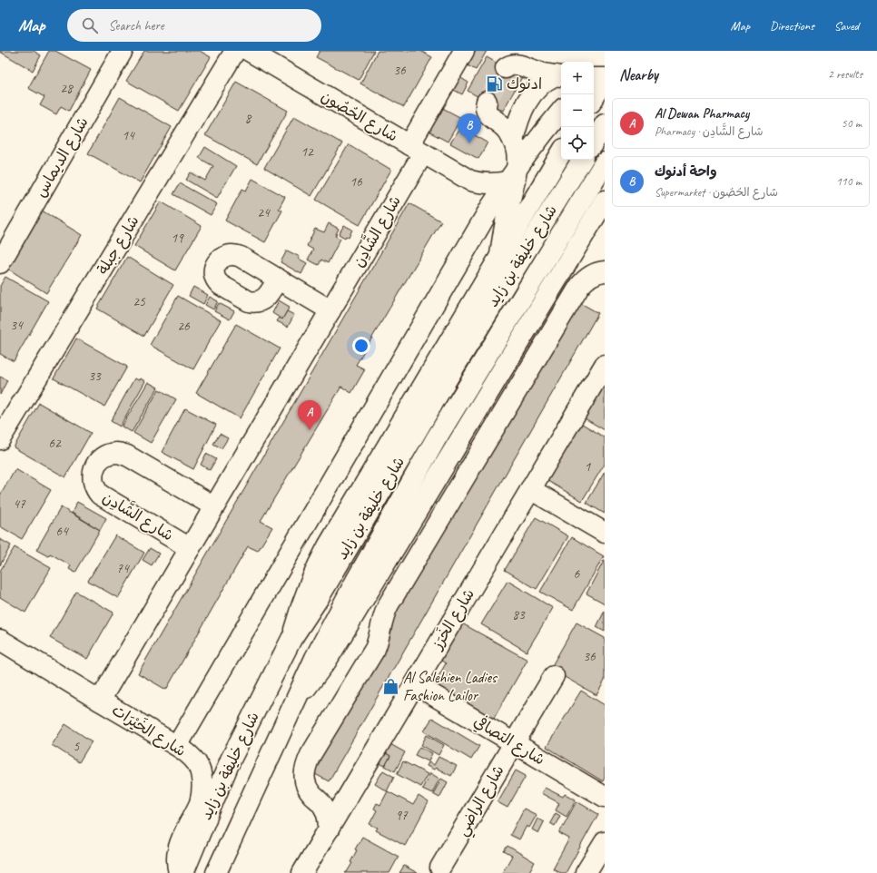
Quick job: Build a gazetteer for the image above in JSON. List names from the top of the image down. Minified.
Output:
{"streets":{"main road":["شارع الحُصُون","شارع الديماس","شارع الشَّادِن","شارع جبلة","شارع خليفة بن زايد","شارع الخَرَز","شارع الخَيْرَات","شارع التصافي","شارع الراضي"]},"crossings":[["شارع الحُصُون","شارع الشَّادِن"],["شارع الشَّادِن","شارع الخَيْرَات"],["شارع الخَرَز","شارع التصافي"],["شارع التصافي","شارع الراضي"]],"places":{"fuel station":["ادنوك"],"shop":["Al Salehien Ladies Fashion Lailor"]},"house_numbers":["36","28","8","14","12","16","24","19","25","34","26","33","62","1","47","64","74","6","83","36","5","97"],"page":{"header":"Map","search":"Search here","nav":["Map","Directions","Saved"],"heading":["Nearby","2 results"],"map_buttons":["+","−"],"list":[{"mark":"A","name":"Al Dewan Pharmacy","note":"Pharmacy · شارع الشَّادِن","value":"50 m"},{"mark":"B","name":"واحة أدنوك","note":"Supermarket · شارع الحُصُون","value":"110 m"}],"pins":["B","A"]}}
